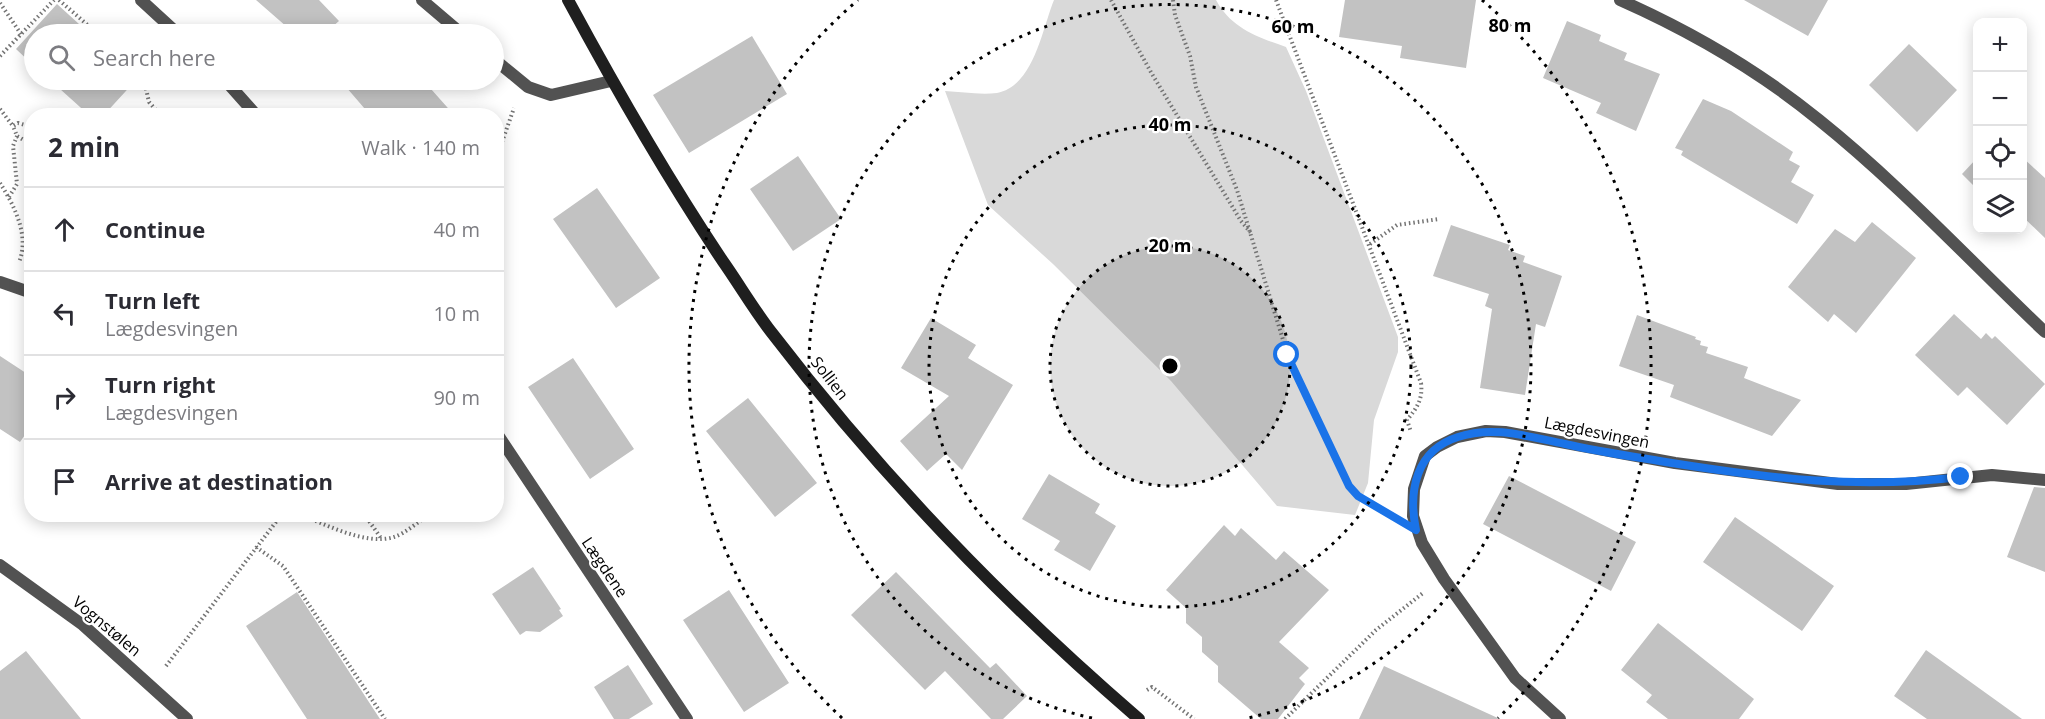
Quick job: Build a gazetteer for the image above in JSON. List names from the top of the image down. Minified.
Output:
{"streets":{"street":["Sollien","Lægdesvingen","Lægdene","Vognstølen"]},"page":{"map_buttons":["+","−"],"search":"Search here","heading":["2 min","Walk · 140 m"],"list":[["Continue","40 m"],["Turn left","Lægdesvingen","10 m"],["Turn right","Lægdesvingen","90 m"],"Arrive at destination"]},"rings":["80 m","60 m","40 m","20 m"]}
